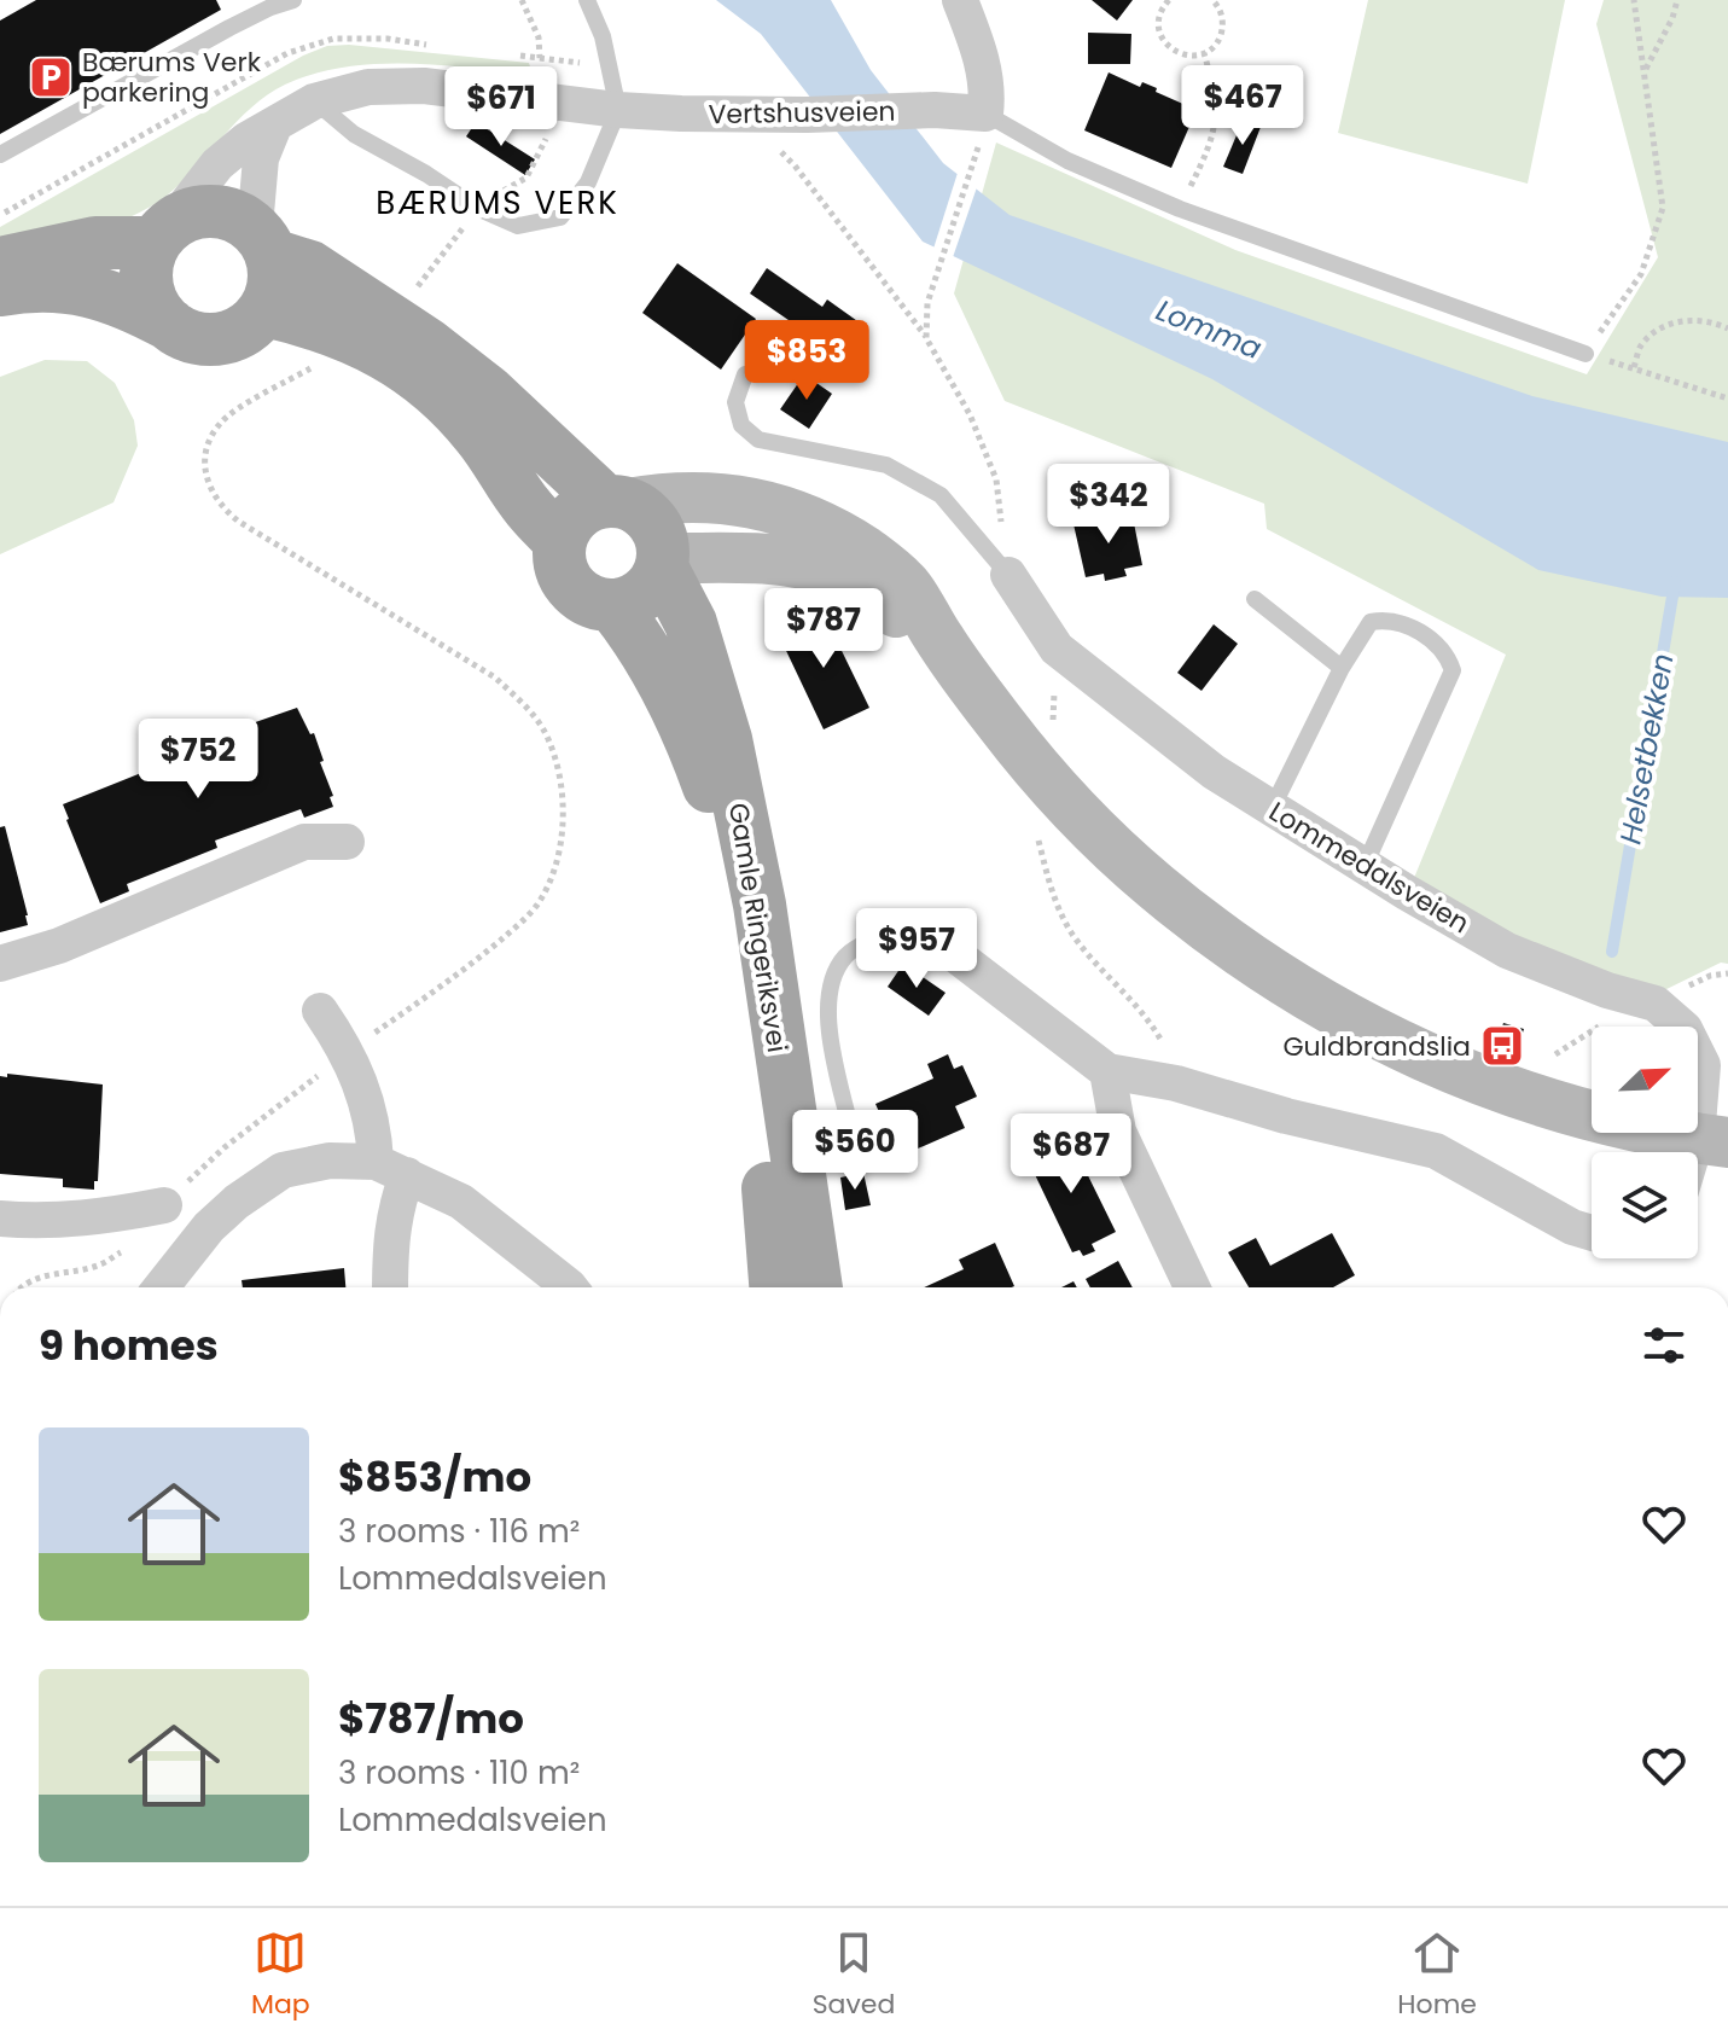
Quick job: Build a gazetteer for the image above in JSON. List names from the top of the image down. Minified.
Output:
{"streets":{"main road":["Gamle Ringeriksvei"],"street":["Vertshusveien","Lommedalsveien"]},"districts":["BÆRUMS VERK"],"water":["Lomma","Helsetbekken"],"places":{"parking":["Bærums Verk parkering"],"bus stop":["Guldbrandslia"]},"north":"top right","page":{"price":["$467","$671","$853","$342","$787","$752","$957","$560","$687"],"heading":"9 homes","list":[{"name":"$853/mo","note":"3 rooms · 116 m² · Lommedalsveien"},{"name":"$787/mo","note":"3 rooms · 110 m² · Lommedalsveien"}],"tabs":["Map","Saved","Home"]}}
